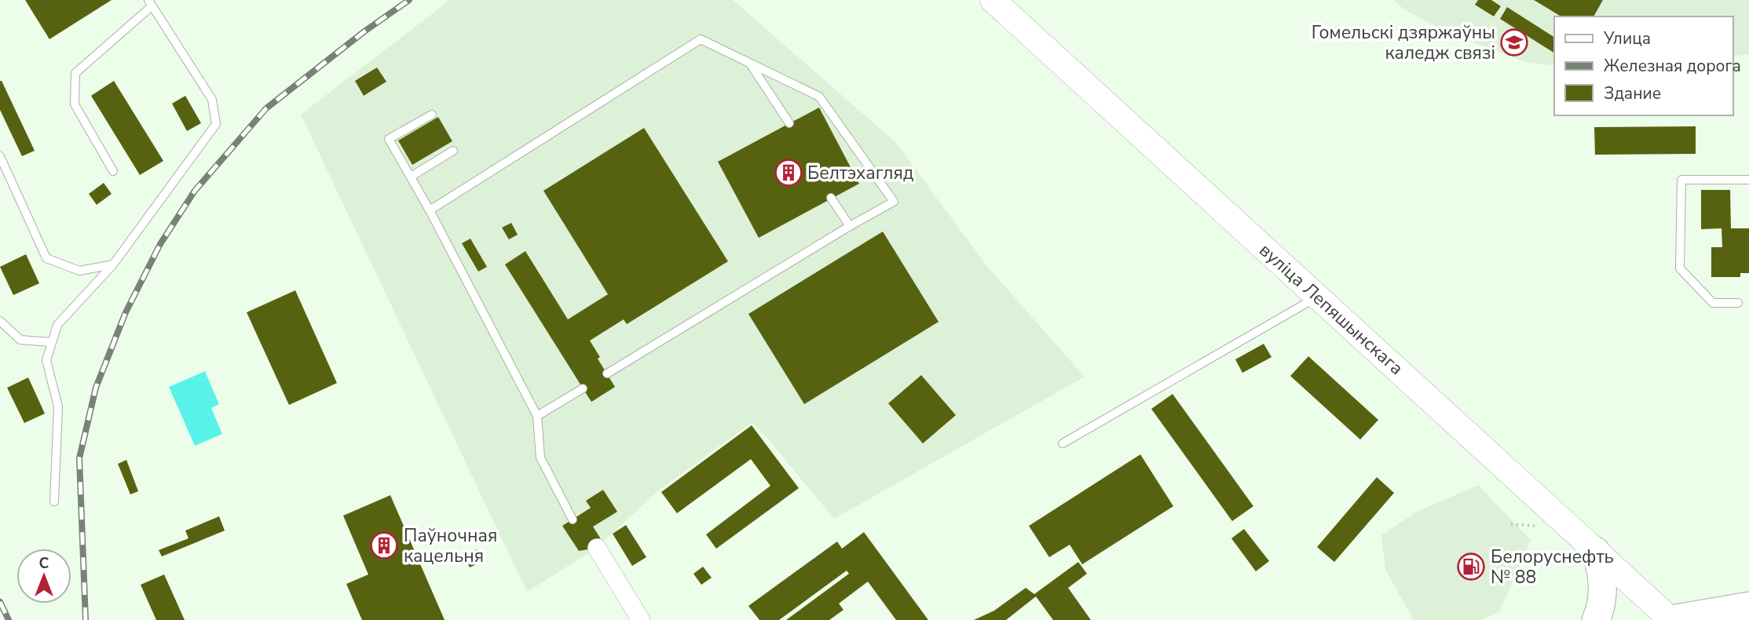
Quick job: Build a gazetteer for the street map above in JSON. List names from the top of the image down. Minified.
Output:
{"streets":{"main road":["вуліца Лепяшынскага"]},"places":{"school or university":["Гомельскі дзяржаўны каледж связі"],"building":["Белтэхагляд","Паўночная кацельня"],"fuel station":["Белоруснефть № 88"]},"legend":["Улица","Железная дорога","Здание"],"north":"top"}
